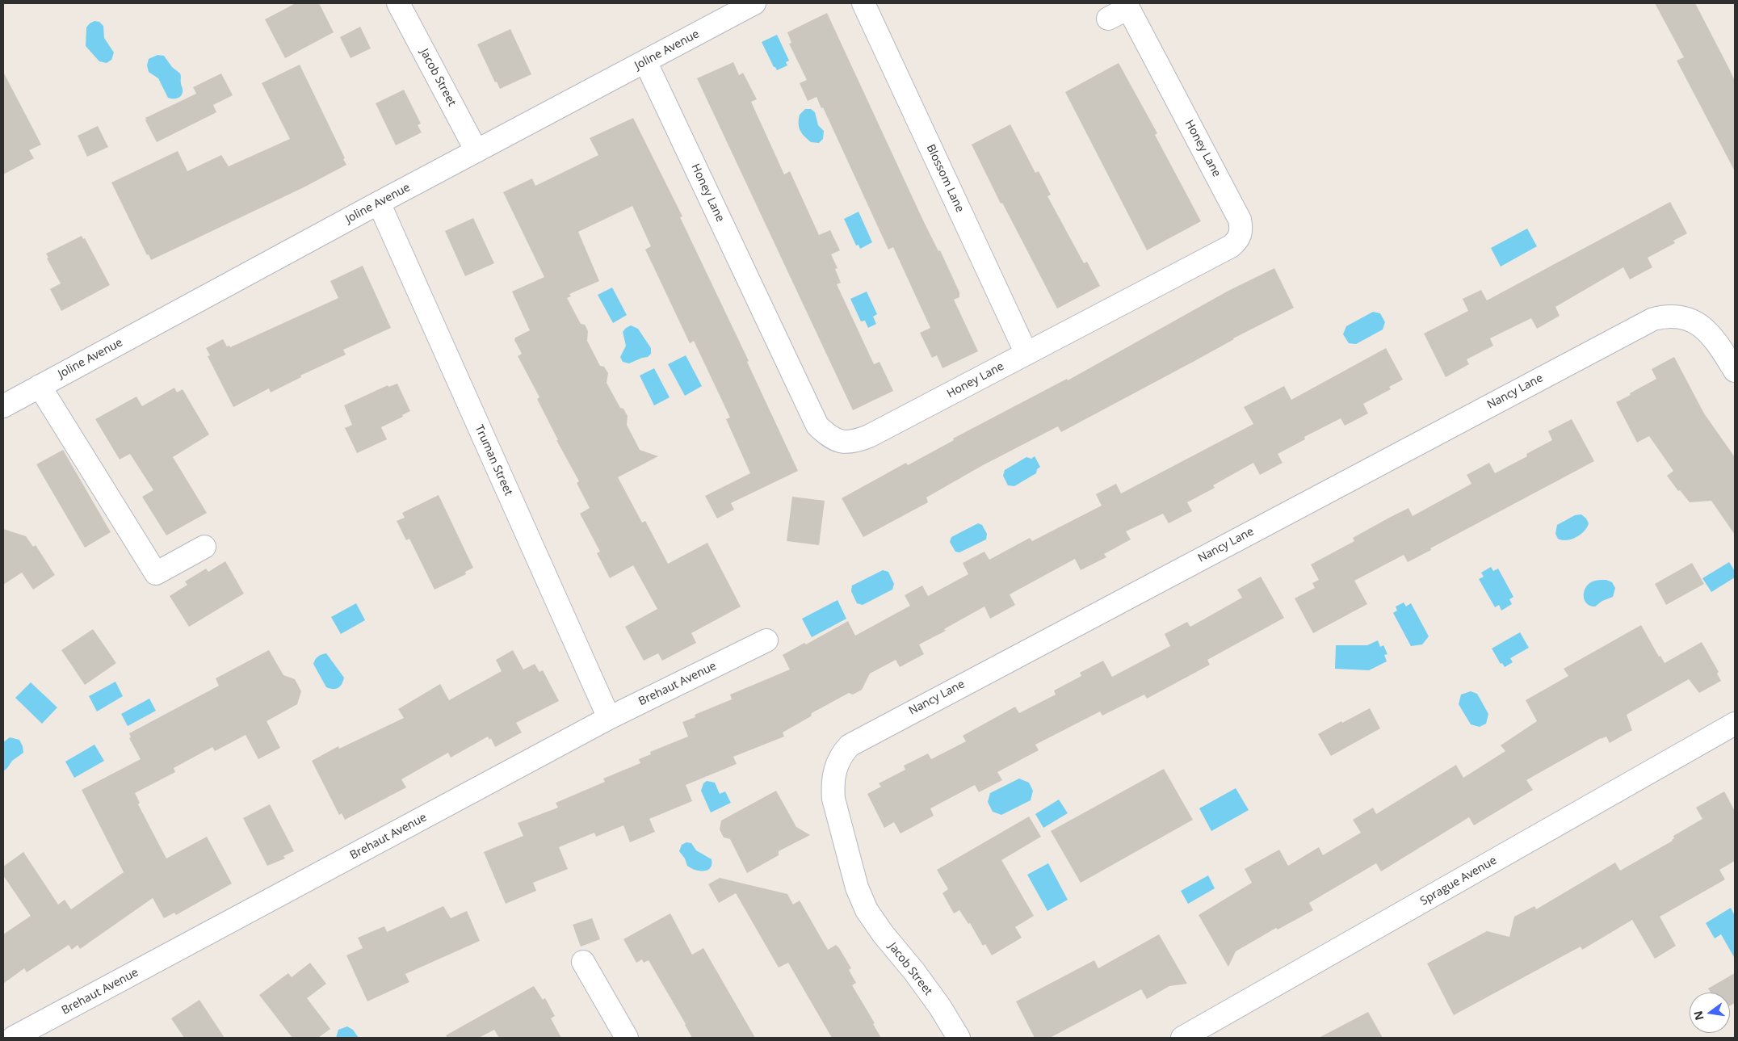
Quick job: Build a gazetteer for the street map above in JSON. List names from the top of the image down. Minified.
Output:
{"streets":{"street":["Joline Avenue","Jacob Street","Honey Lane","Blossom Lane","Nancy Lane","Truman Street","Brehaut Avenue","Sprague Avenue"]},"crossings":[["Joline Avenue","Jacob Street"],["Joline Avenue","Honey Lane"],["Joline Avenue","Truman Street"],["Jacob Street","Nancy Lane"],["Honey Lane","Blossom Lane"],["Truman Street","Brehaut Avenue"]],"north":"left"}
